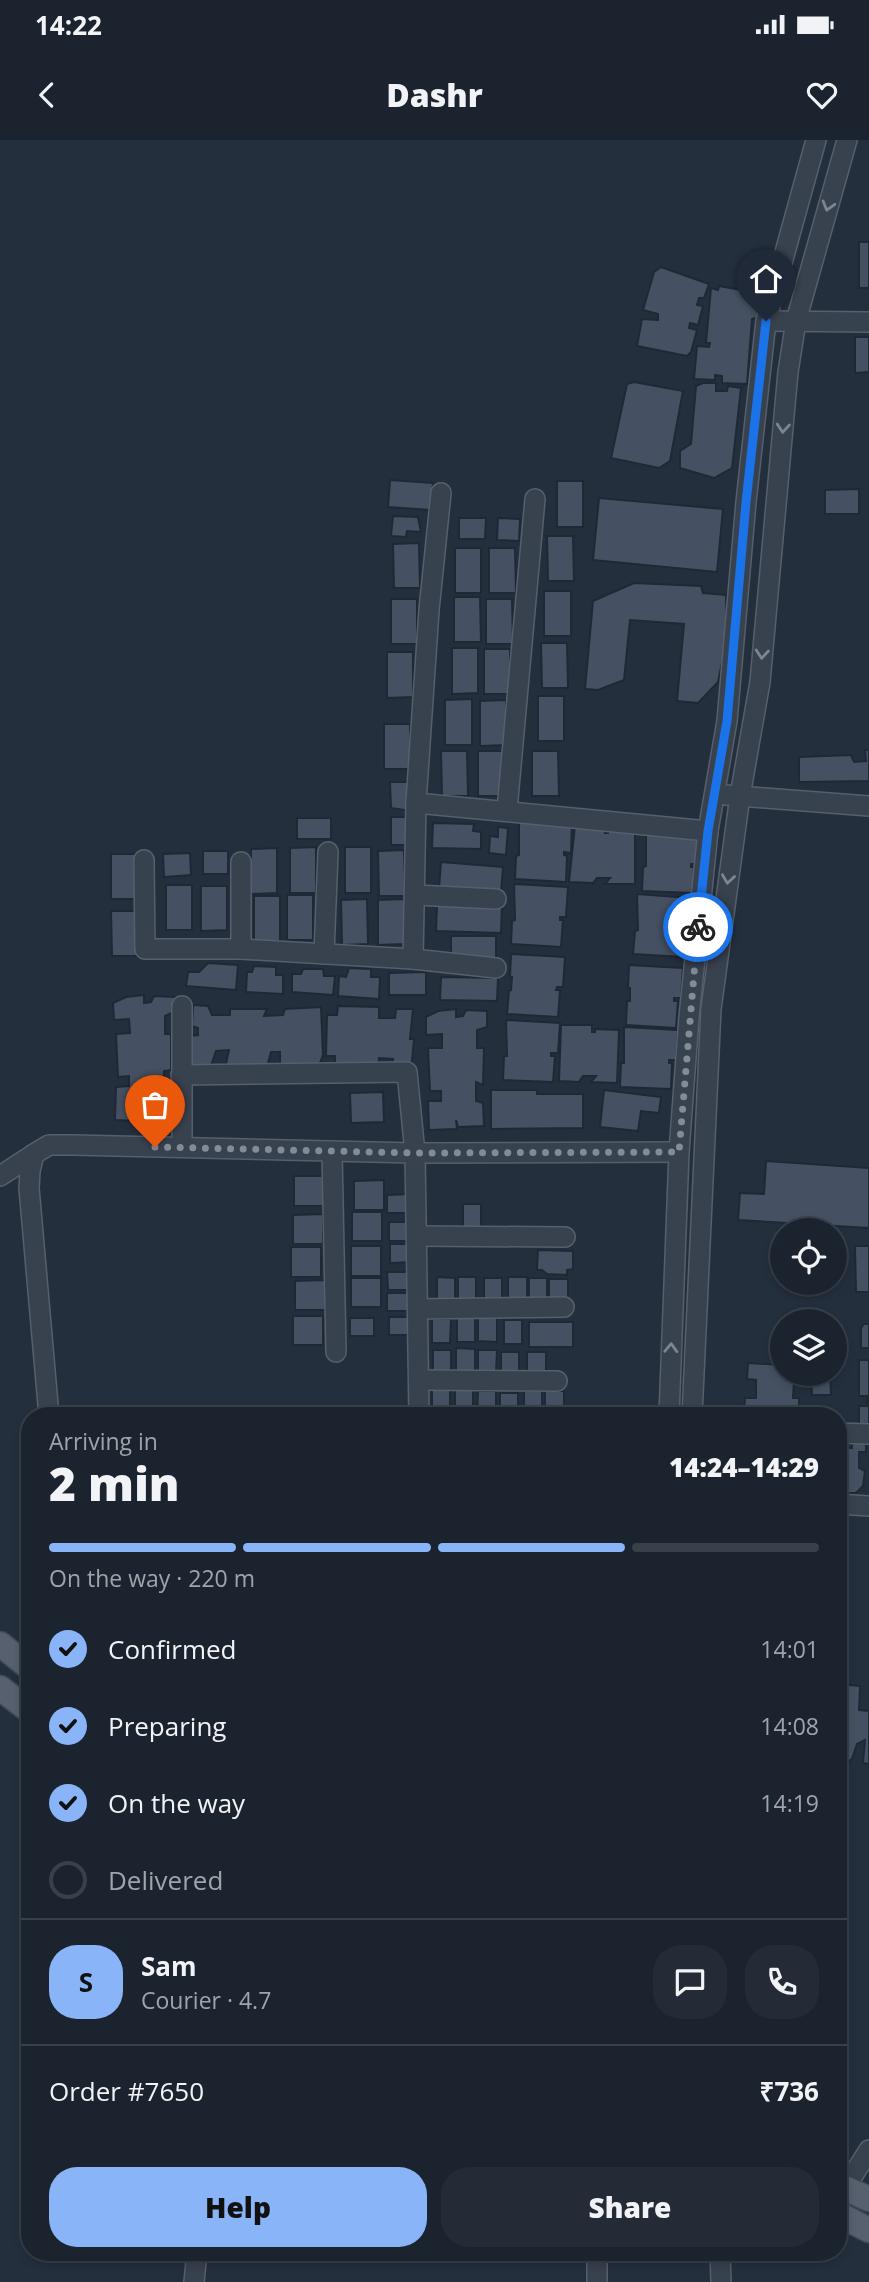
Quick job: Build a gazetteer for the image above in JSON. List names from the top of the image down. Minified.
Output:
{"page":{"status":"14:22","header":"Dashr","heading":["2 min","Arriving in","14:24–14:29"],"panel":["Sam","Courier · 4.7","Order #7650","₹736"],"bar":"On the way · 220 m","list":[["Confirmed","14:01"],["Preparing","14:08"],["On the way","14:19"],"Delivered"],"round":"S","buttons":["Help","Share"]}}
